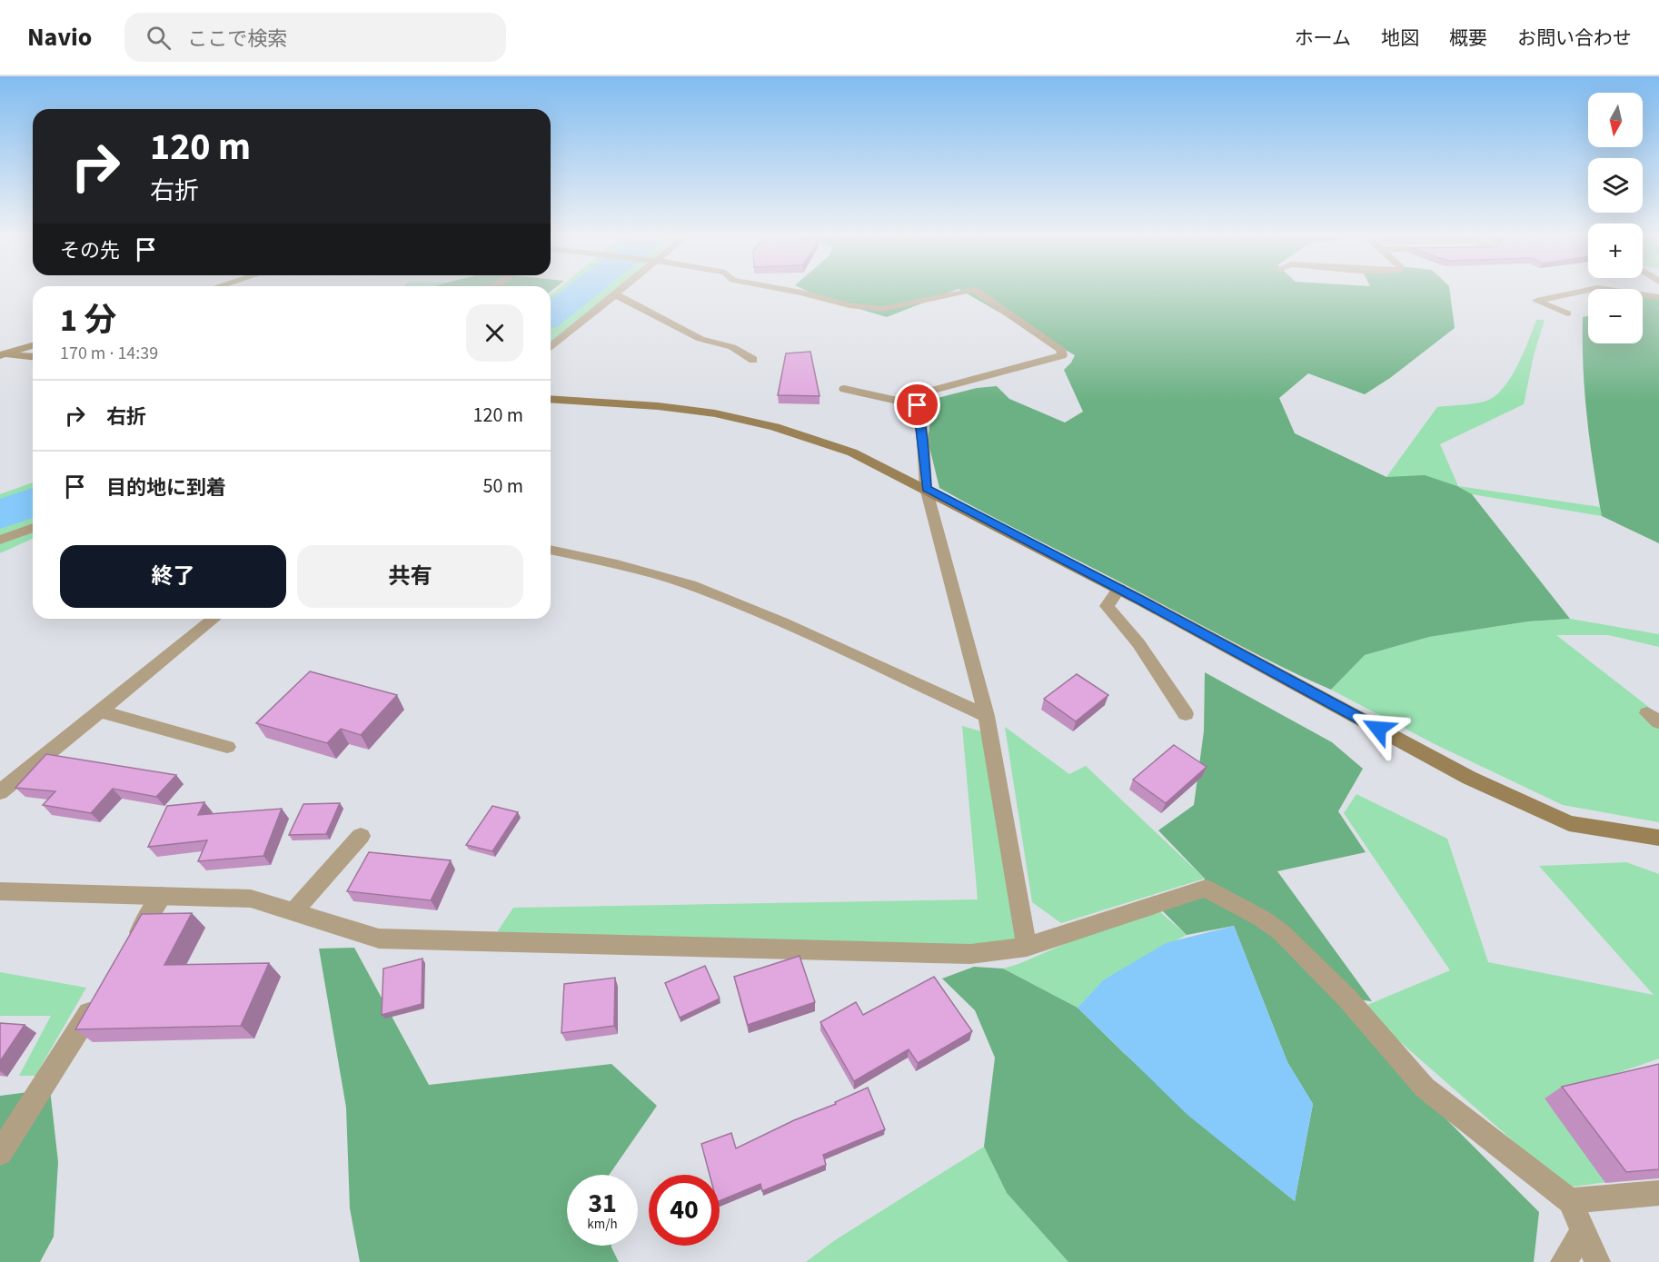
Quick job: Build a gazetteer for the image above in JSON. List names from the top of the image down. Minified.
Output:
{"north":"bottom","page":{"header":"Navio","search":"ここで検索","nav":["ホーム","地図","概要","お問い合わせ"],"map_buttons":["+","−"],"turn":["120 m","右折"],"then":"その先","heading":["1 分","170 m · 14:39"],"list":[{"name":"右折","value":"120 m"},{"name":"目的地に到着","value":"50 m"}],"buttons":["終了","共有"],"speed":"31 km/h","limit":"40"}}
